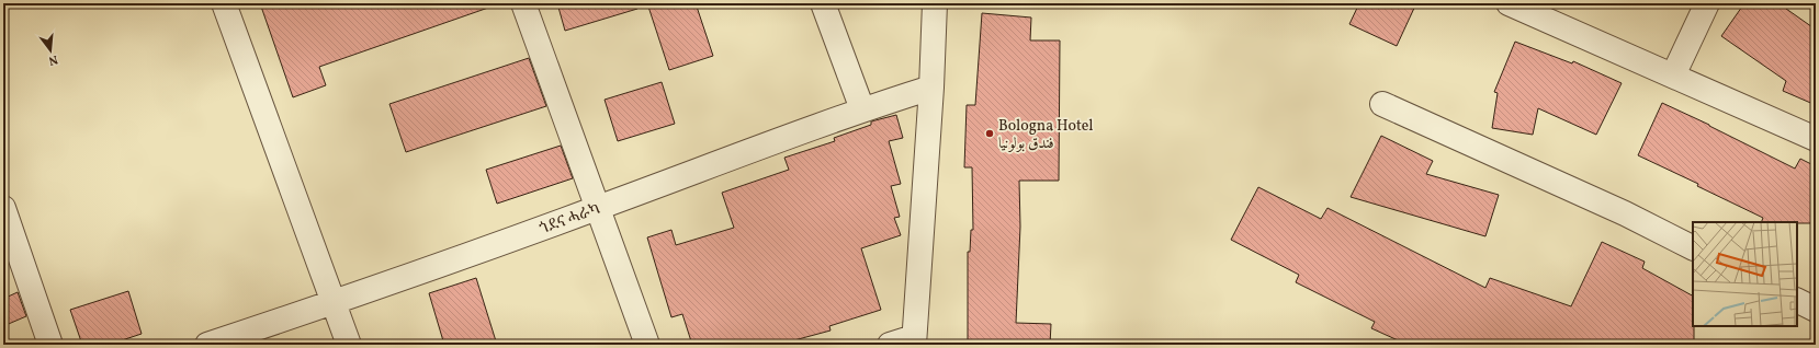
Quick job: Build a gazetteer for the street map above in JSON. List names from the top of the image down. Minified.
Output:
{"streets":{"street":["ጎደና ሓራካ"]},"places":["Bologna Hotel فندق بولونيا"],"north":"bottom"}
